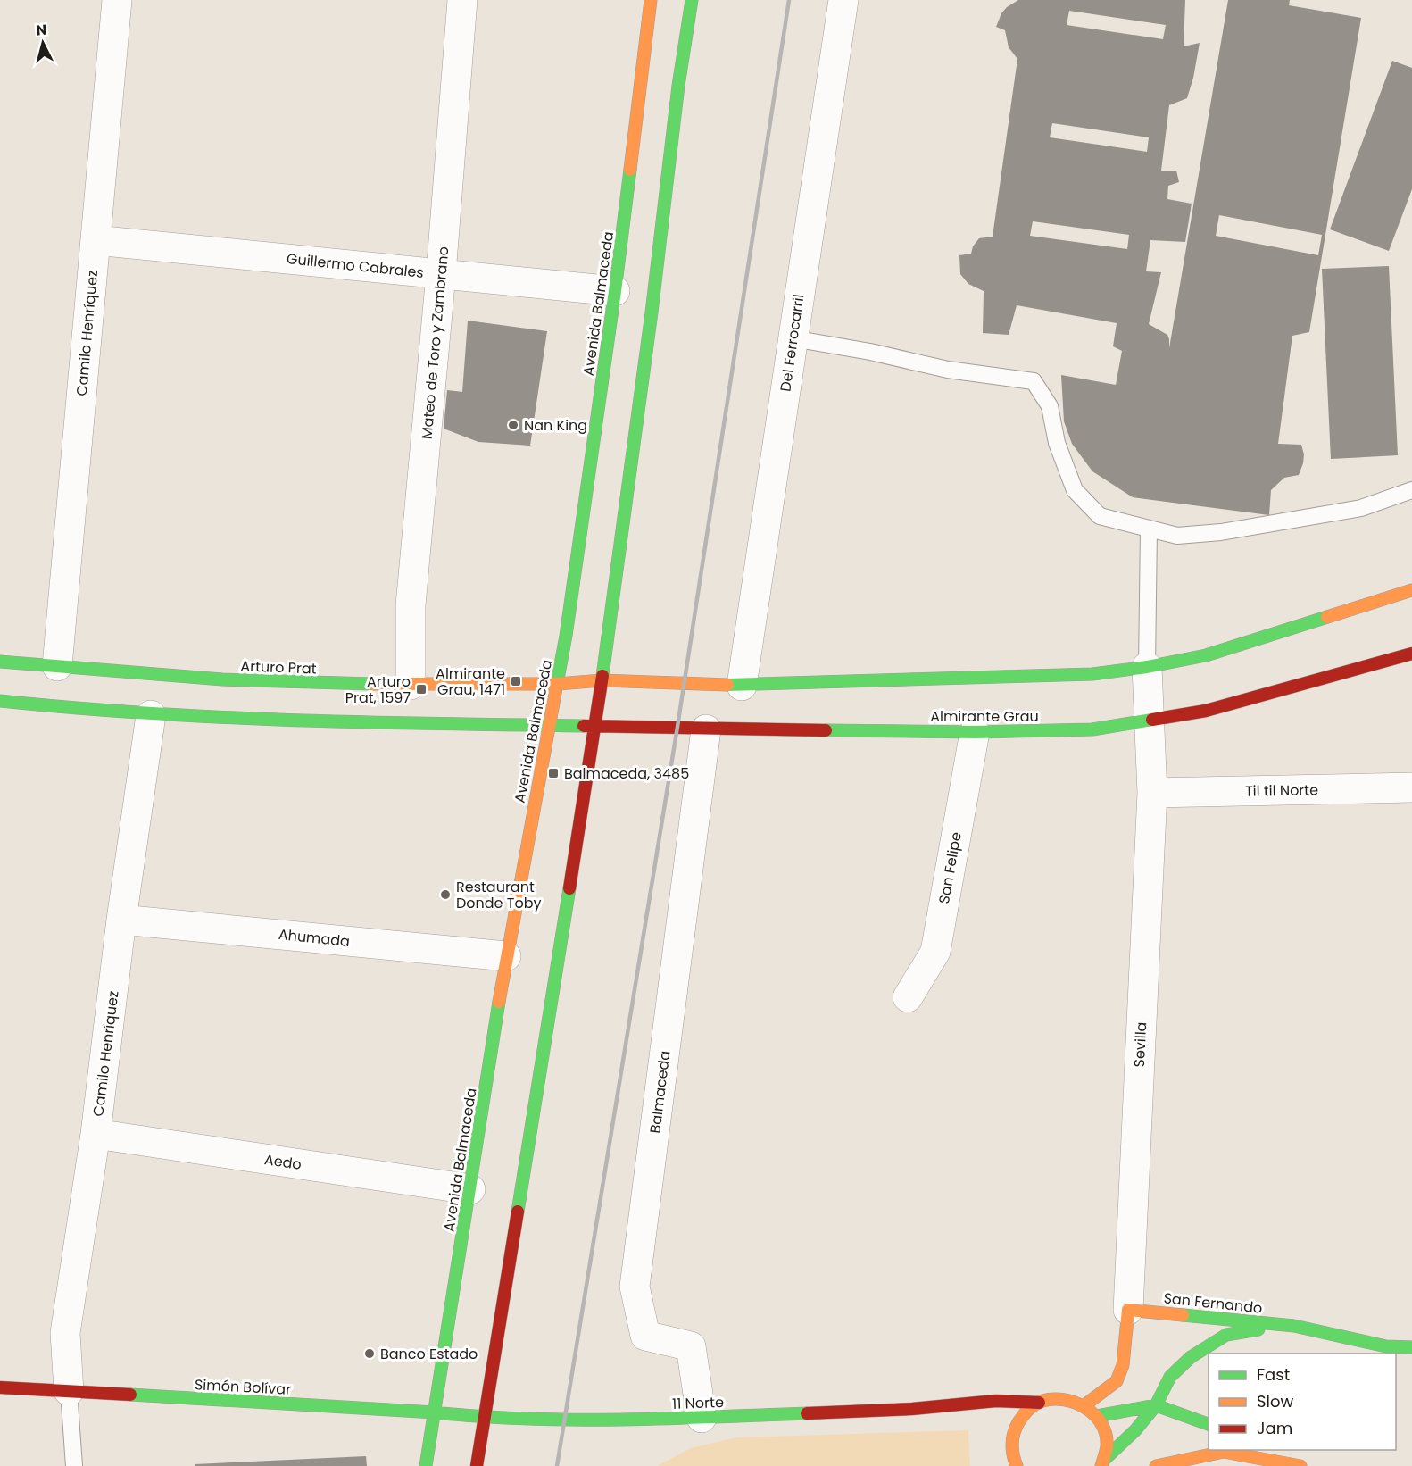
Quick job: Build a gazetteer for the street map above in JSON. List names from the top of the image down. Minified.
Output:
{"streets":{"main road":["Avenida Balmaceda","Arturo Prat","Almirante Grau","Sevilla","San Fernando","Simón Bolívar","11 Norte"],"street":["Guillermo Cabrales","Camilo Henríquez","Mateo de Toro y Zambrano","Del Ferrocarril","Til til Norte","San Felipe","Ahumada","Balmaceda","Aedo"]},"crossings":[["Guillermo Cabrales","Avenida Balmaceda"],["Guillermo Cabrales","Camilo Henríquez"],["Guillermo Cabrales","Mateo de Toro y Zambrano"],["Avenida Balmaceda","Arturo Prat"],["Avenida Balmaceda","Almirante Grau"],["Avenida Balmaceda","Ahumada"],["Avenida Balmaceda","Aedo"],["Avenida Balmaceda","Simón Bolívar"],["Camilo Henríquez","Arturo Prat"],["Camilo Henríquez","Ahumada"],["Camilo Henríquez","Aedo"],["Camilo Henríquez","Simón Bolívar"],["Mateo de Toro y Zambrano","Arturo Prat"],["Almirante Grau","San Felipe"],["Almirante Grau","Sevilla"],["Almirante Grau","Balmaceda"],["Til til Norte","Sevilla"],["Sevilla","San Fernando"],["Sevilla","11 Norte"],["Balmaceda","11 Norte"],["San Fernando","11 Norte"],["Simón Bolívar","11 Norte"]],"places":{"other":["Nan King","Restaurant Donde Toby","Banco Estado"],"transit":["Almirante Grau, 1471","Arturo Prat, 1597","Balmaceda, 3485"]},"legend":["Fast","Slow","Jam"],"north":"top"}
